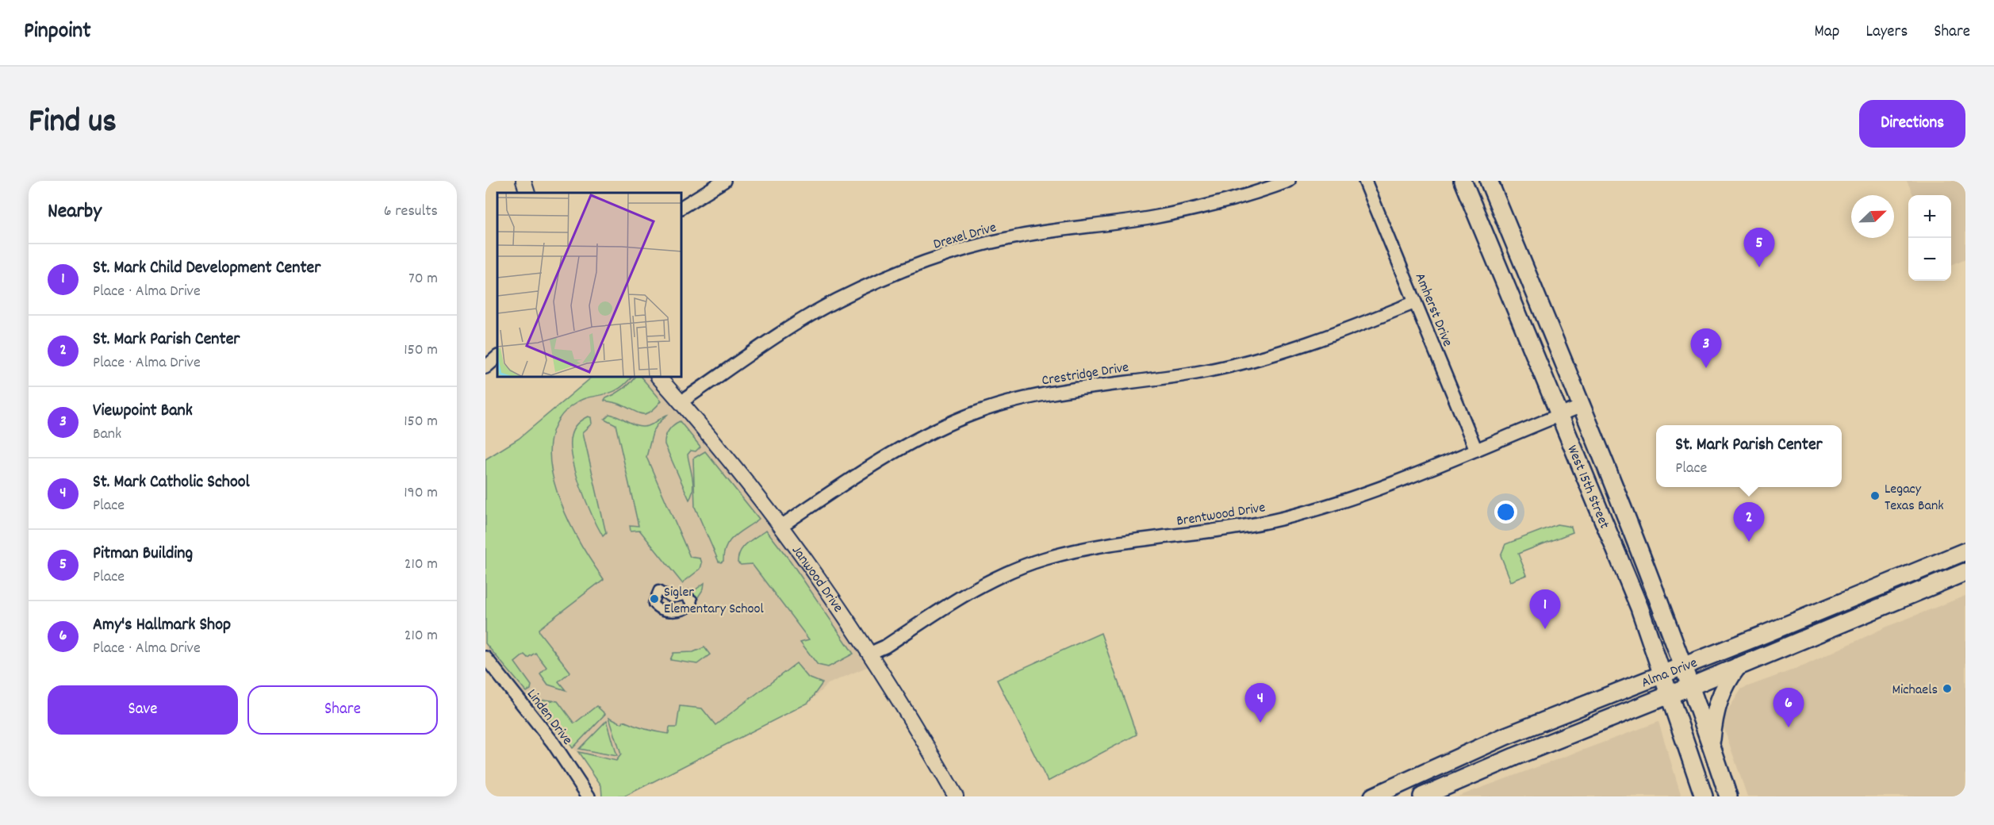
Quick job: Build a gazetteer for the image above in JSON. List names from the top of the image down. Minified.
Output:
{"streets":{"main road":["West 15th Street","Alma Drive"],"street":["Drexel Drive","Amherst Drive","Crestridge Drive","Brentwood Drive","Janwood Drive","Linden Drive"]},"crossings":[["Drexel Drive","Janwood Drive"],["Amherst Drive","Crestridge Drive"],["Amherst Drive","Brentwood Drive"],["Crestridge Drive","Janwood Drive"],["West 15th Street","Brentwood Drive"],["West 15th Street","Alma Drive"],["Brentwood Drive","Janwood Drive"]],"places":["Legacy Texas Bank","Sigler Elementary School","Michaels"],"north":"top right","page":{"header":"Pinpoint","nav":["Map","Layers","Share"],"title":"Find us","buttons":["Directions",["Save","Share"]],"heading":["Nearby","6 results"],"map_buttons":["+","−"],"pins":["5","3","2","1","4","6"],"list":[{"mark":"1","name":"St. Mark Child Development Center","note":"Place · Alma Drive","value":"70 m"},{"mark":"2","name":"St. Mark Parish Center","note":"Place · Alma Drive","value":"150 m"},{"mark":"3","name":"Viewpoint Bank","note":"Bank","value":"150 m"},{"mark":"4","name":"St. Mark Catholic School","note":"Place","value":"190 m"},{"mark":"5","name":"Pitman Building","note":"Place","value":"210 m"},{"mark":"6","name":"Amy's Hallmark Shop","note":"Place · Alma Drive","value":"210 m"}],"popup":["St. Mark Parish Center","Place"]}}
